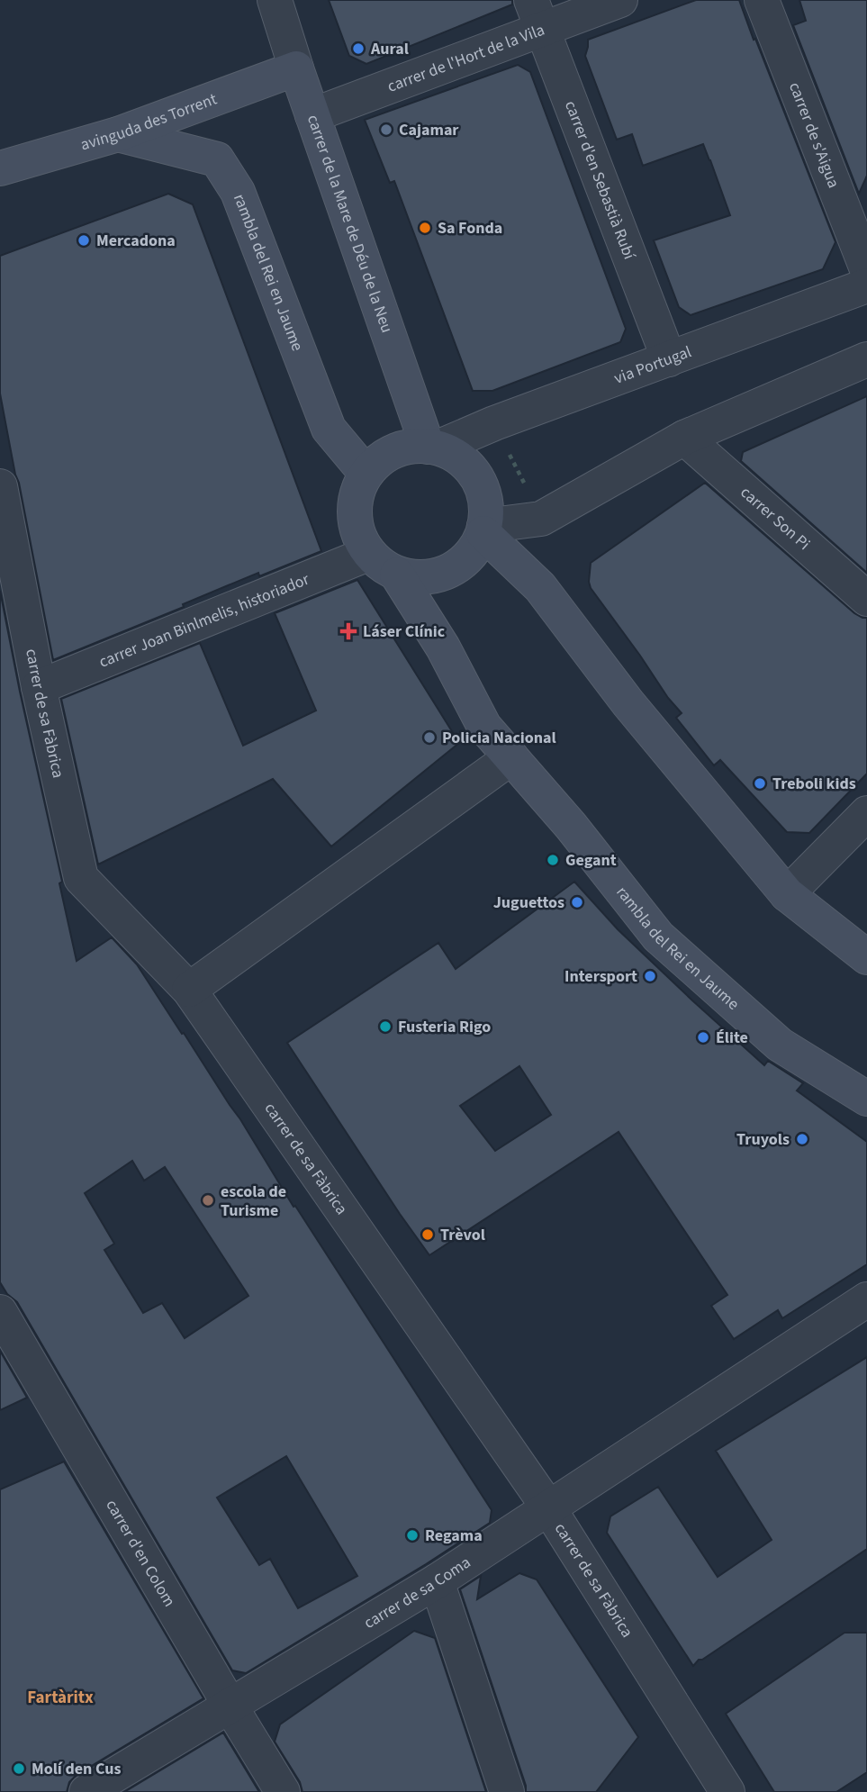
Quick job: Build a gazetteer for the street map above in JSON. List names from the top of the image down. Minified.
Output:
{"streets":{"main road":["avinguda des Torrent","carrer de la Mare de Déu de la Neu","rambla del Rei en Jaume","via Portugal"],"street":["carrer de l'Hort de la Vila","carrer de s'Aigua","carrer d'en Sebastià Rubí","carrer Son Pi","carrer Joan Binlmelis, historiador","carrer de sa Fàbrica","carrer d'en Colom","carrer de sa Coma"]},"crossings":[["carrer de l'Hort de la Vila","carrer d'en Sebastià Rubí"],["carrer de l'Hort de la Vila","carrer de la Mare de Déu de la Neu"],["avinguda des Torrent","carrer de la Mare de Déu de la Neu"],["avinguda des Torrent","rambla del Rei en Jaume"],["carrer d'en Sebastià Rubí","via Portugal"],["carrer de la Mare de Déu de la Neu","rambla del Rei en Jaume"],["carrer de la Mare de Déu de la Neu","via Portugal"],["carrer de la Mare de Déu de la Neu","carrer Joan Binlmelis, historiador"],["rambla del Rei en Jaume","via Portugal"],["rambla del Rei en Jaume","carrer Joan Binlmelis, historiador"],["via Portugal","carrer Joan Binlmelis, historiador"],["carrer Joan Binlmelis, historiador","carrer de sa Fàbrica"],["carrer de sa Fàbrica","carrer de sa Coma"],["carrer d'en Colom","carrer de sa Coma"]],"districts":["Fartàritx"],"places":{"other":["Aural","Cajamar","Sa Fonda","Mercadona","Policia Nacional","Treboli kids","Gegant","Juguettos","Intersport","Fusteria Rigo","Élite","Truyols","escola de Turisme","Trèvol","Regama","Molí den Cus"],"health":["Láser Clínic"]}}
